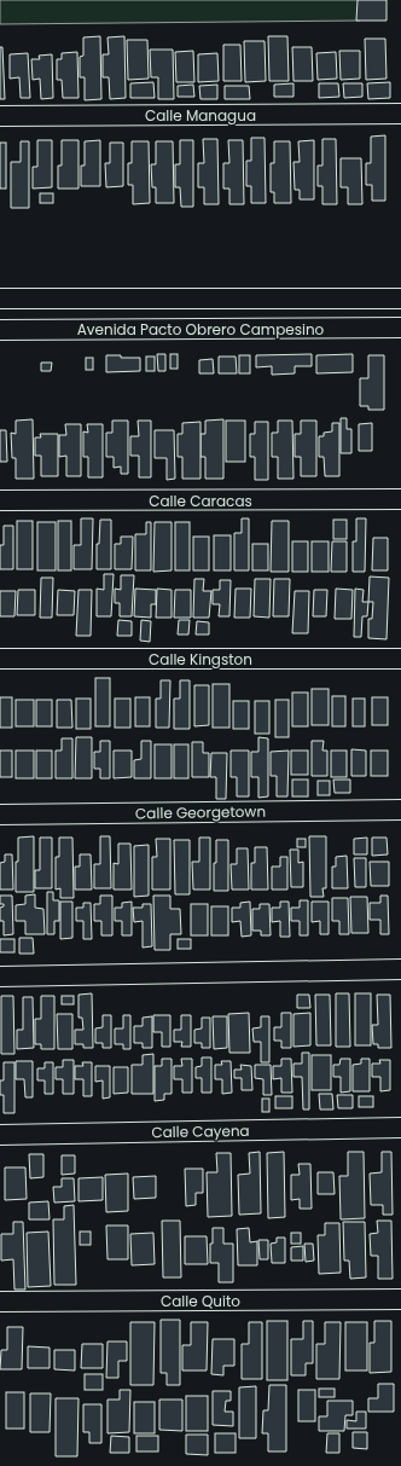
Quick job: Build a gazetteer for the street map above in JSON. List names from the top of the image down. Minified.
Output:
{"streets":{"street":["Calle Managua","Avenida Pacto Obrero Campesino","Calle Caracas","Calle Kingston","Calle Georgetown","Calle Cayena","Calle Quito"]}}
